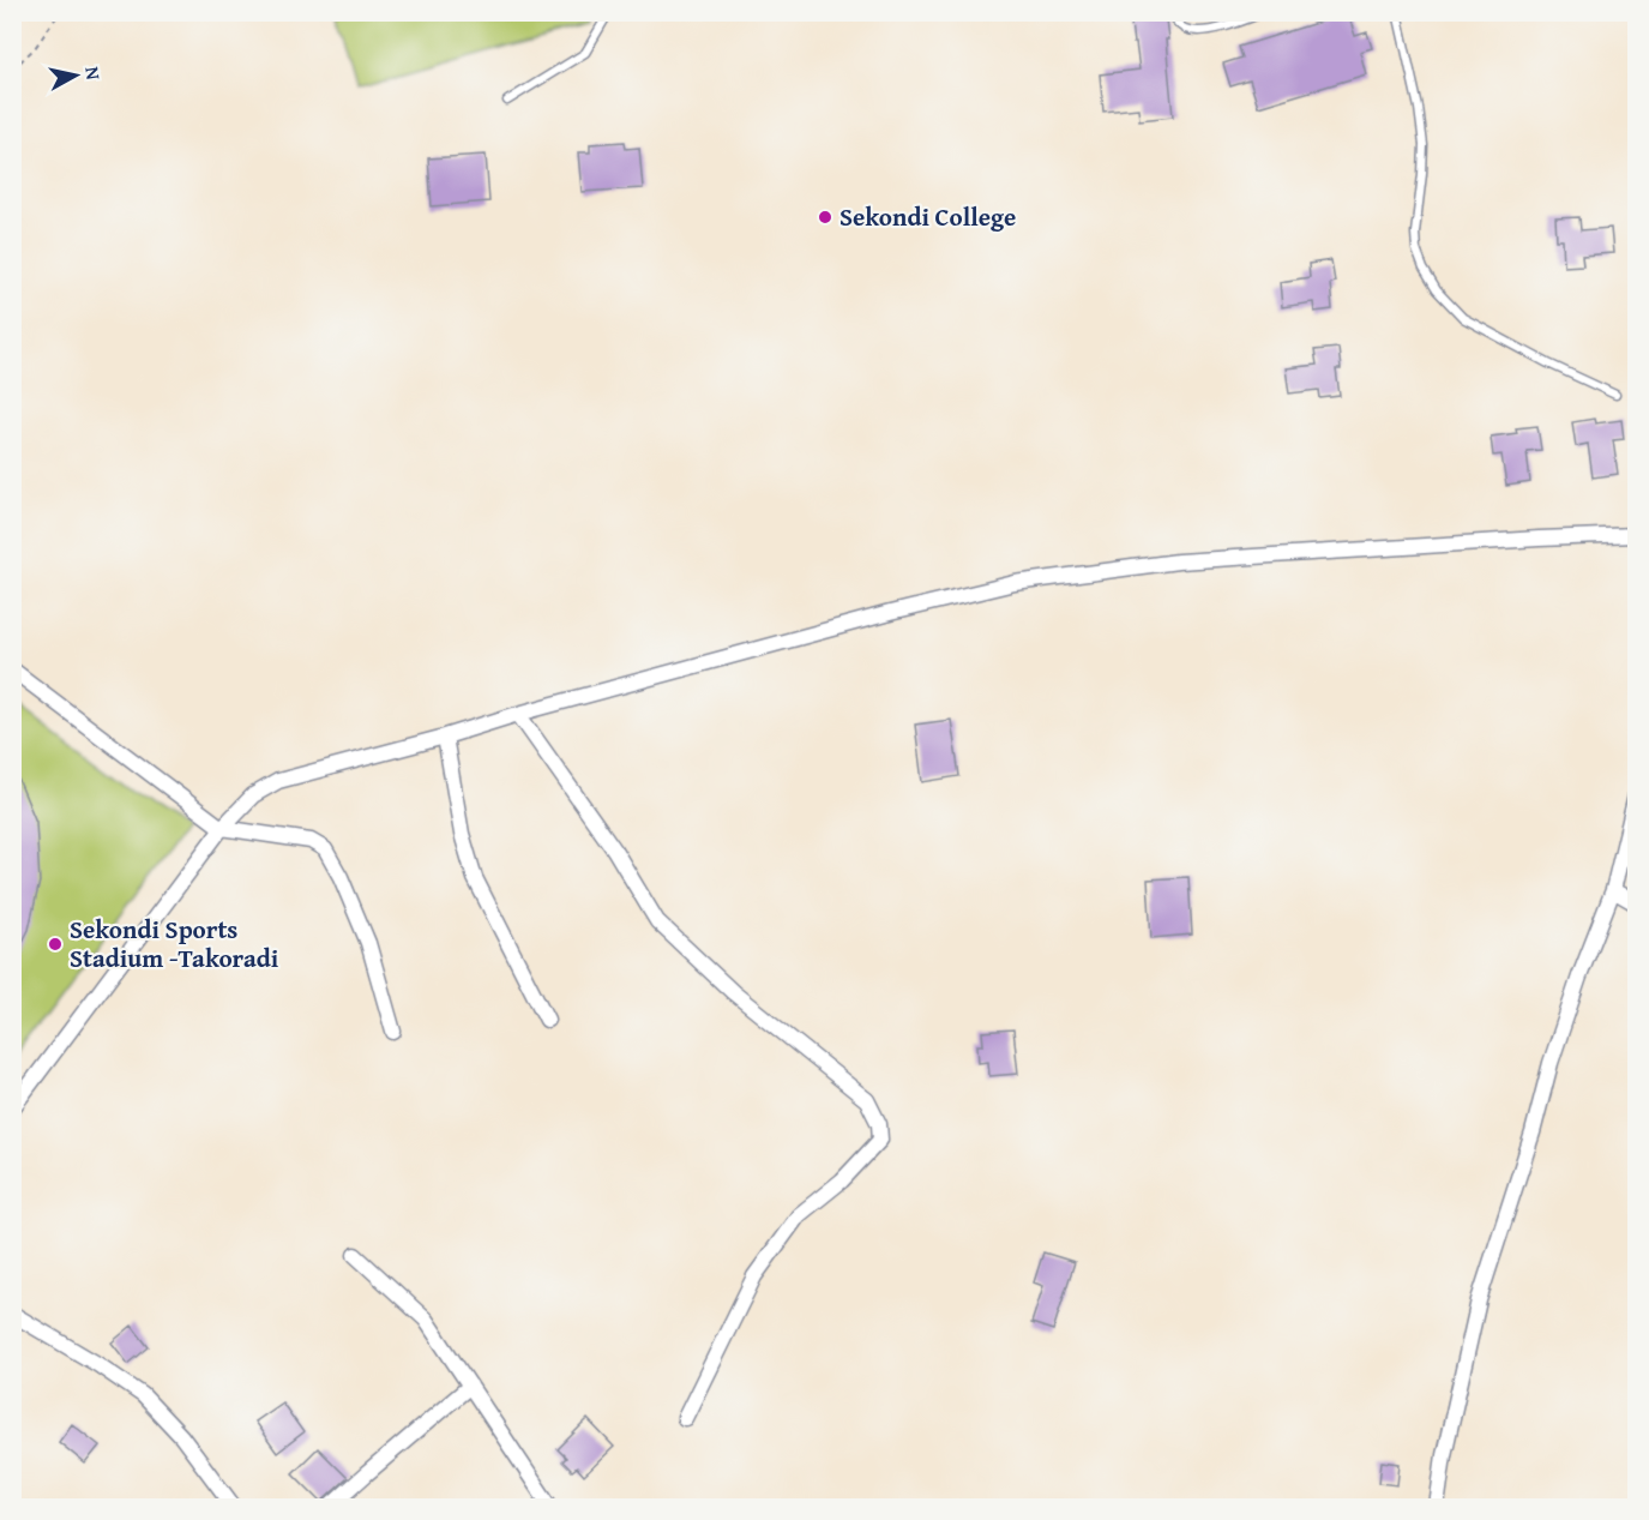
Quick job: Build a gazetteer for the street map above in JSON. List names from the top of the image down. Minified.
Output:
{"places":["Sekondi College","Sekondi Sports Stadium -Takoradi"],"north":"right"}
